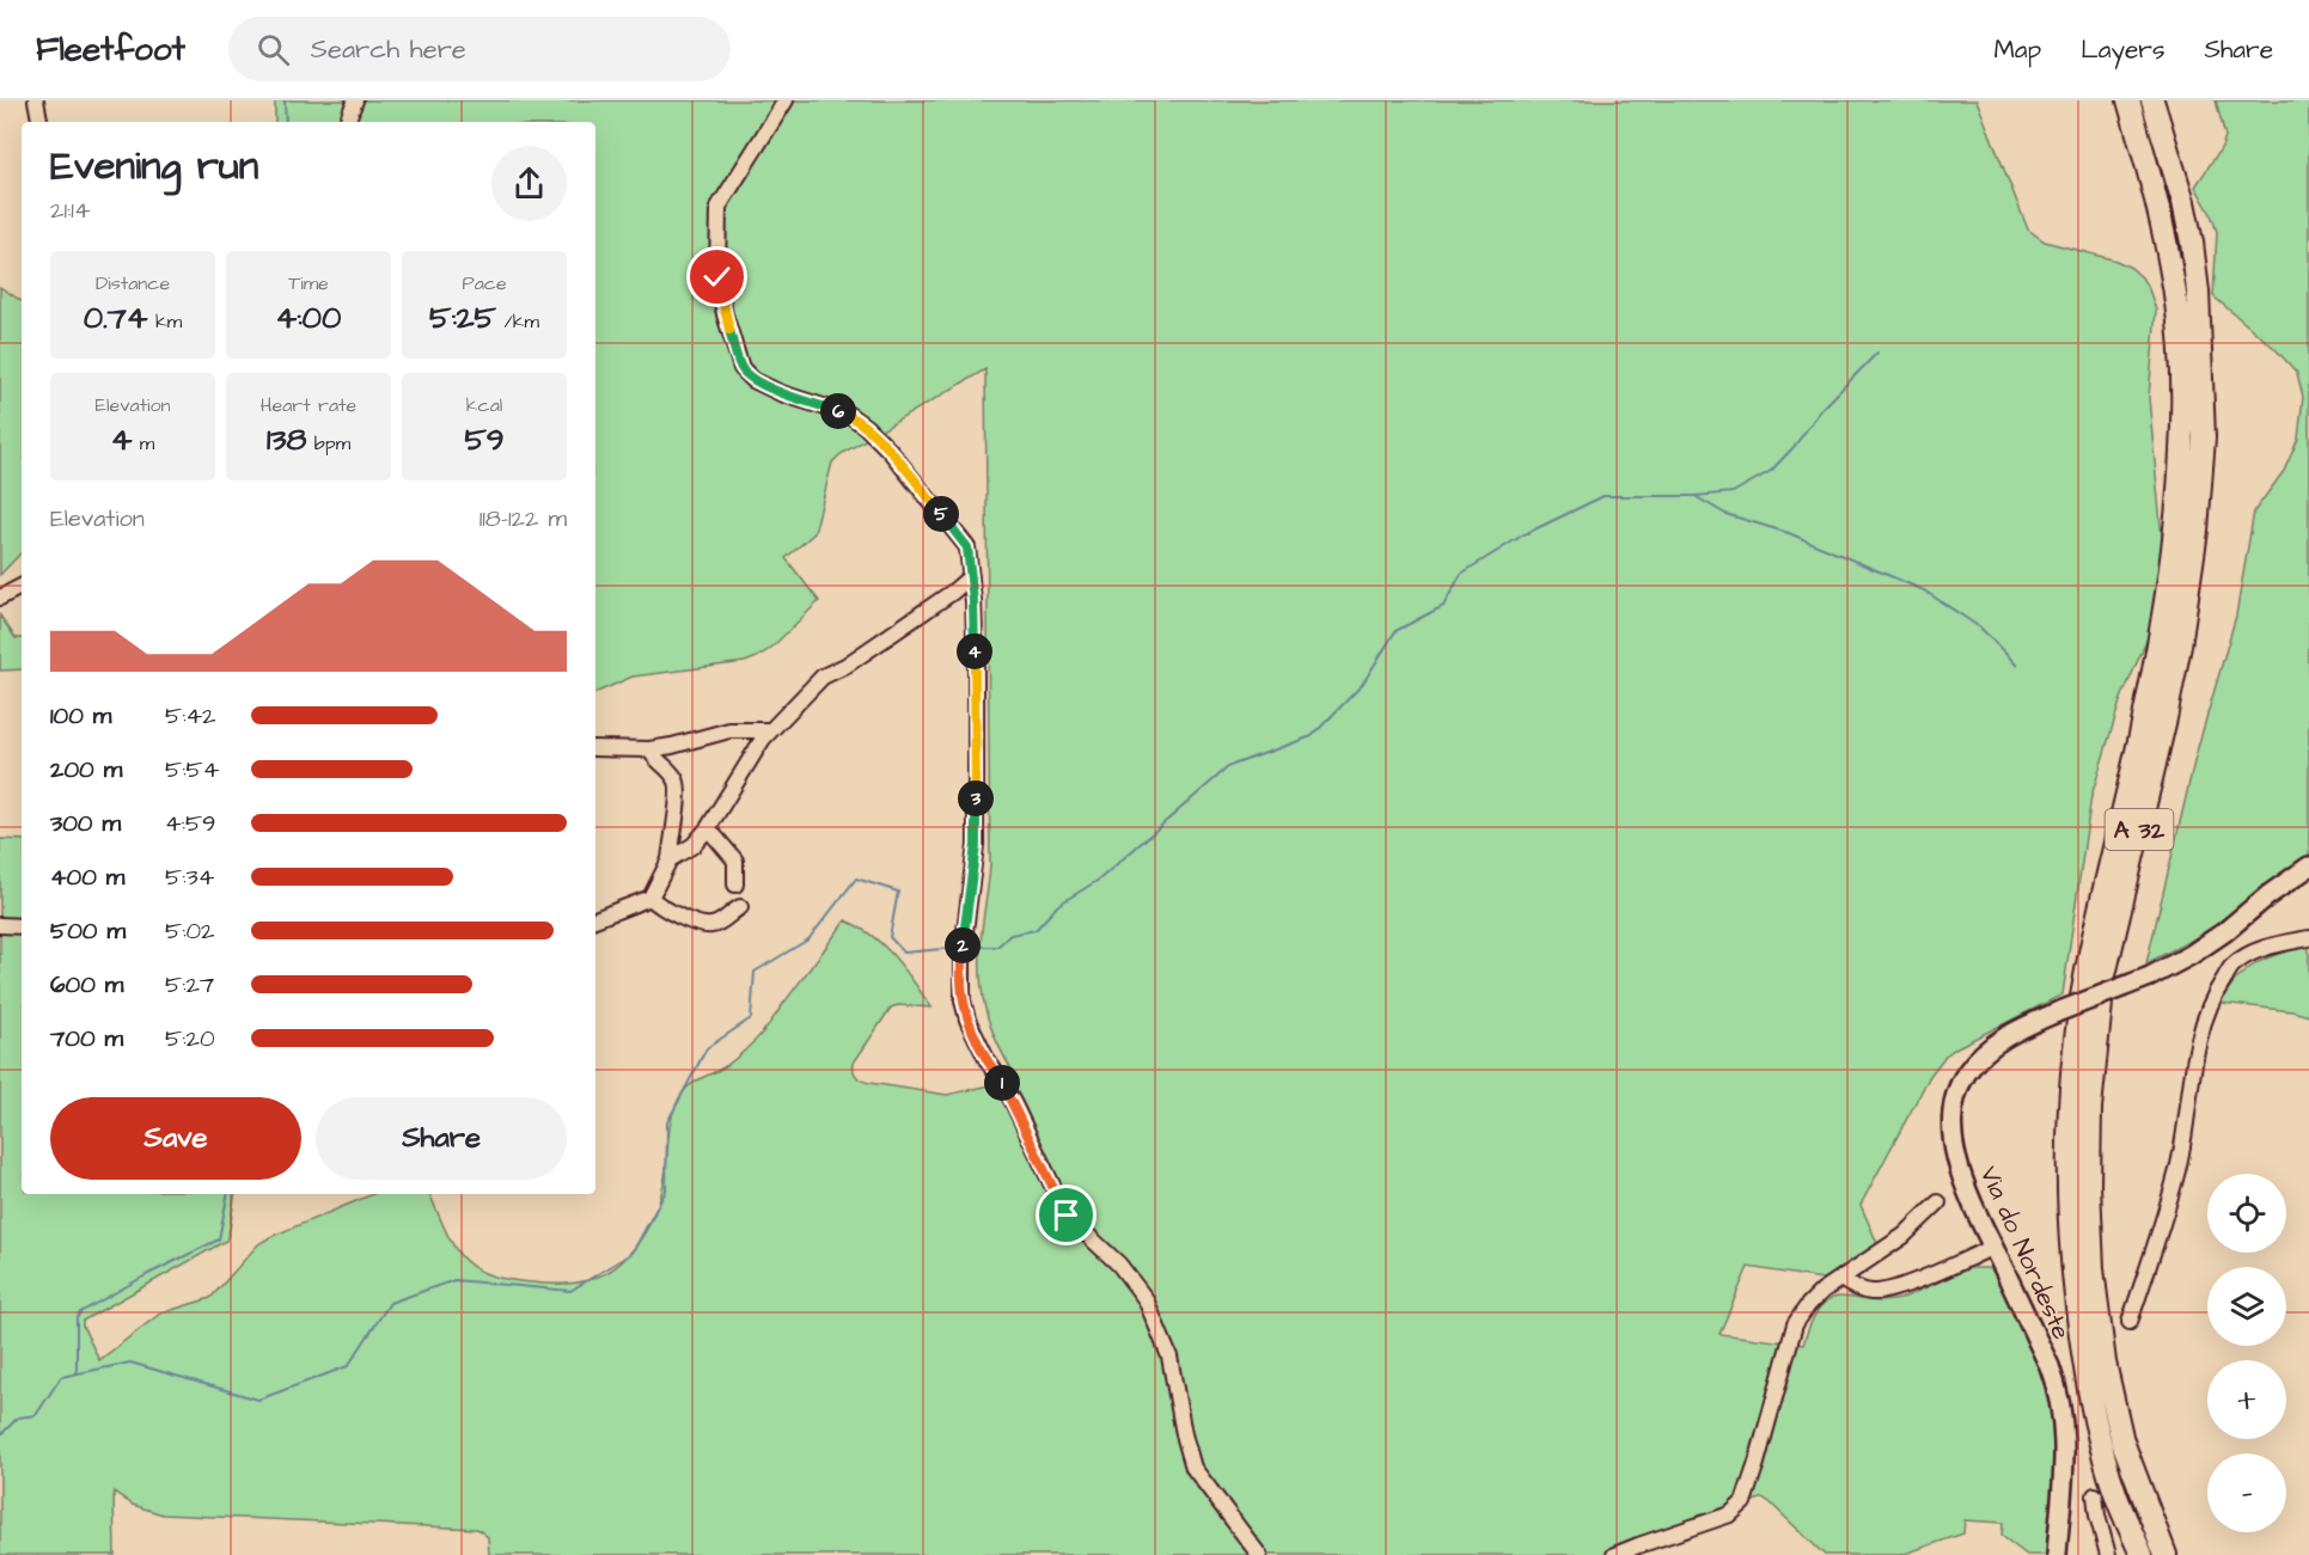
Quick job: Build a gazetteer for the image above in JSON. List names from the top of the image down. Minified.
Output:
{"streets":{"highway":["A 32"],"main road":["Via do Nordeste"]},"page":{"header":"Fleetfoot","search":"Search here","nav":["Map","Layers","Share"],"heading":["Evening run","21:14"],"stats":[["Distance","0.74 km"],["Time","4:00"],["Pace","5:25 /km"],["Elevation","4 m"],["Heart rate","138 bpm"],["kcal","59"]],"pins":["6","5","4","3","2","1"],"chart":["Elevation","118–122 m"],"list":[{"name":"100 m","note":"5:42"},{"name":"200 m","note":"5:54"},{"name":"300 m","note":"4:59"},{"name":"400 m","note":"5:34"},{"name":"500 m","note":"5:02"},{"name":"600 m","note":"5:27"},{"name":"700 m","note":"5:20"}],"buttons":["Save","Share"],"map_buttons":["+","−"]}}
